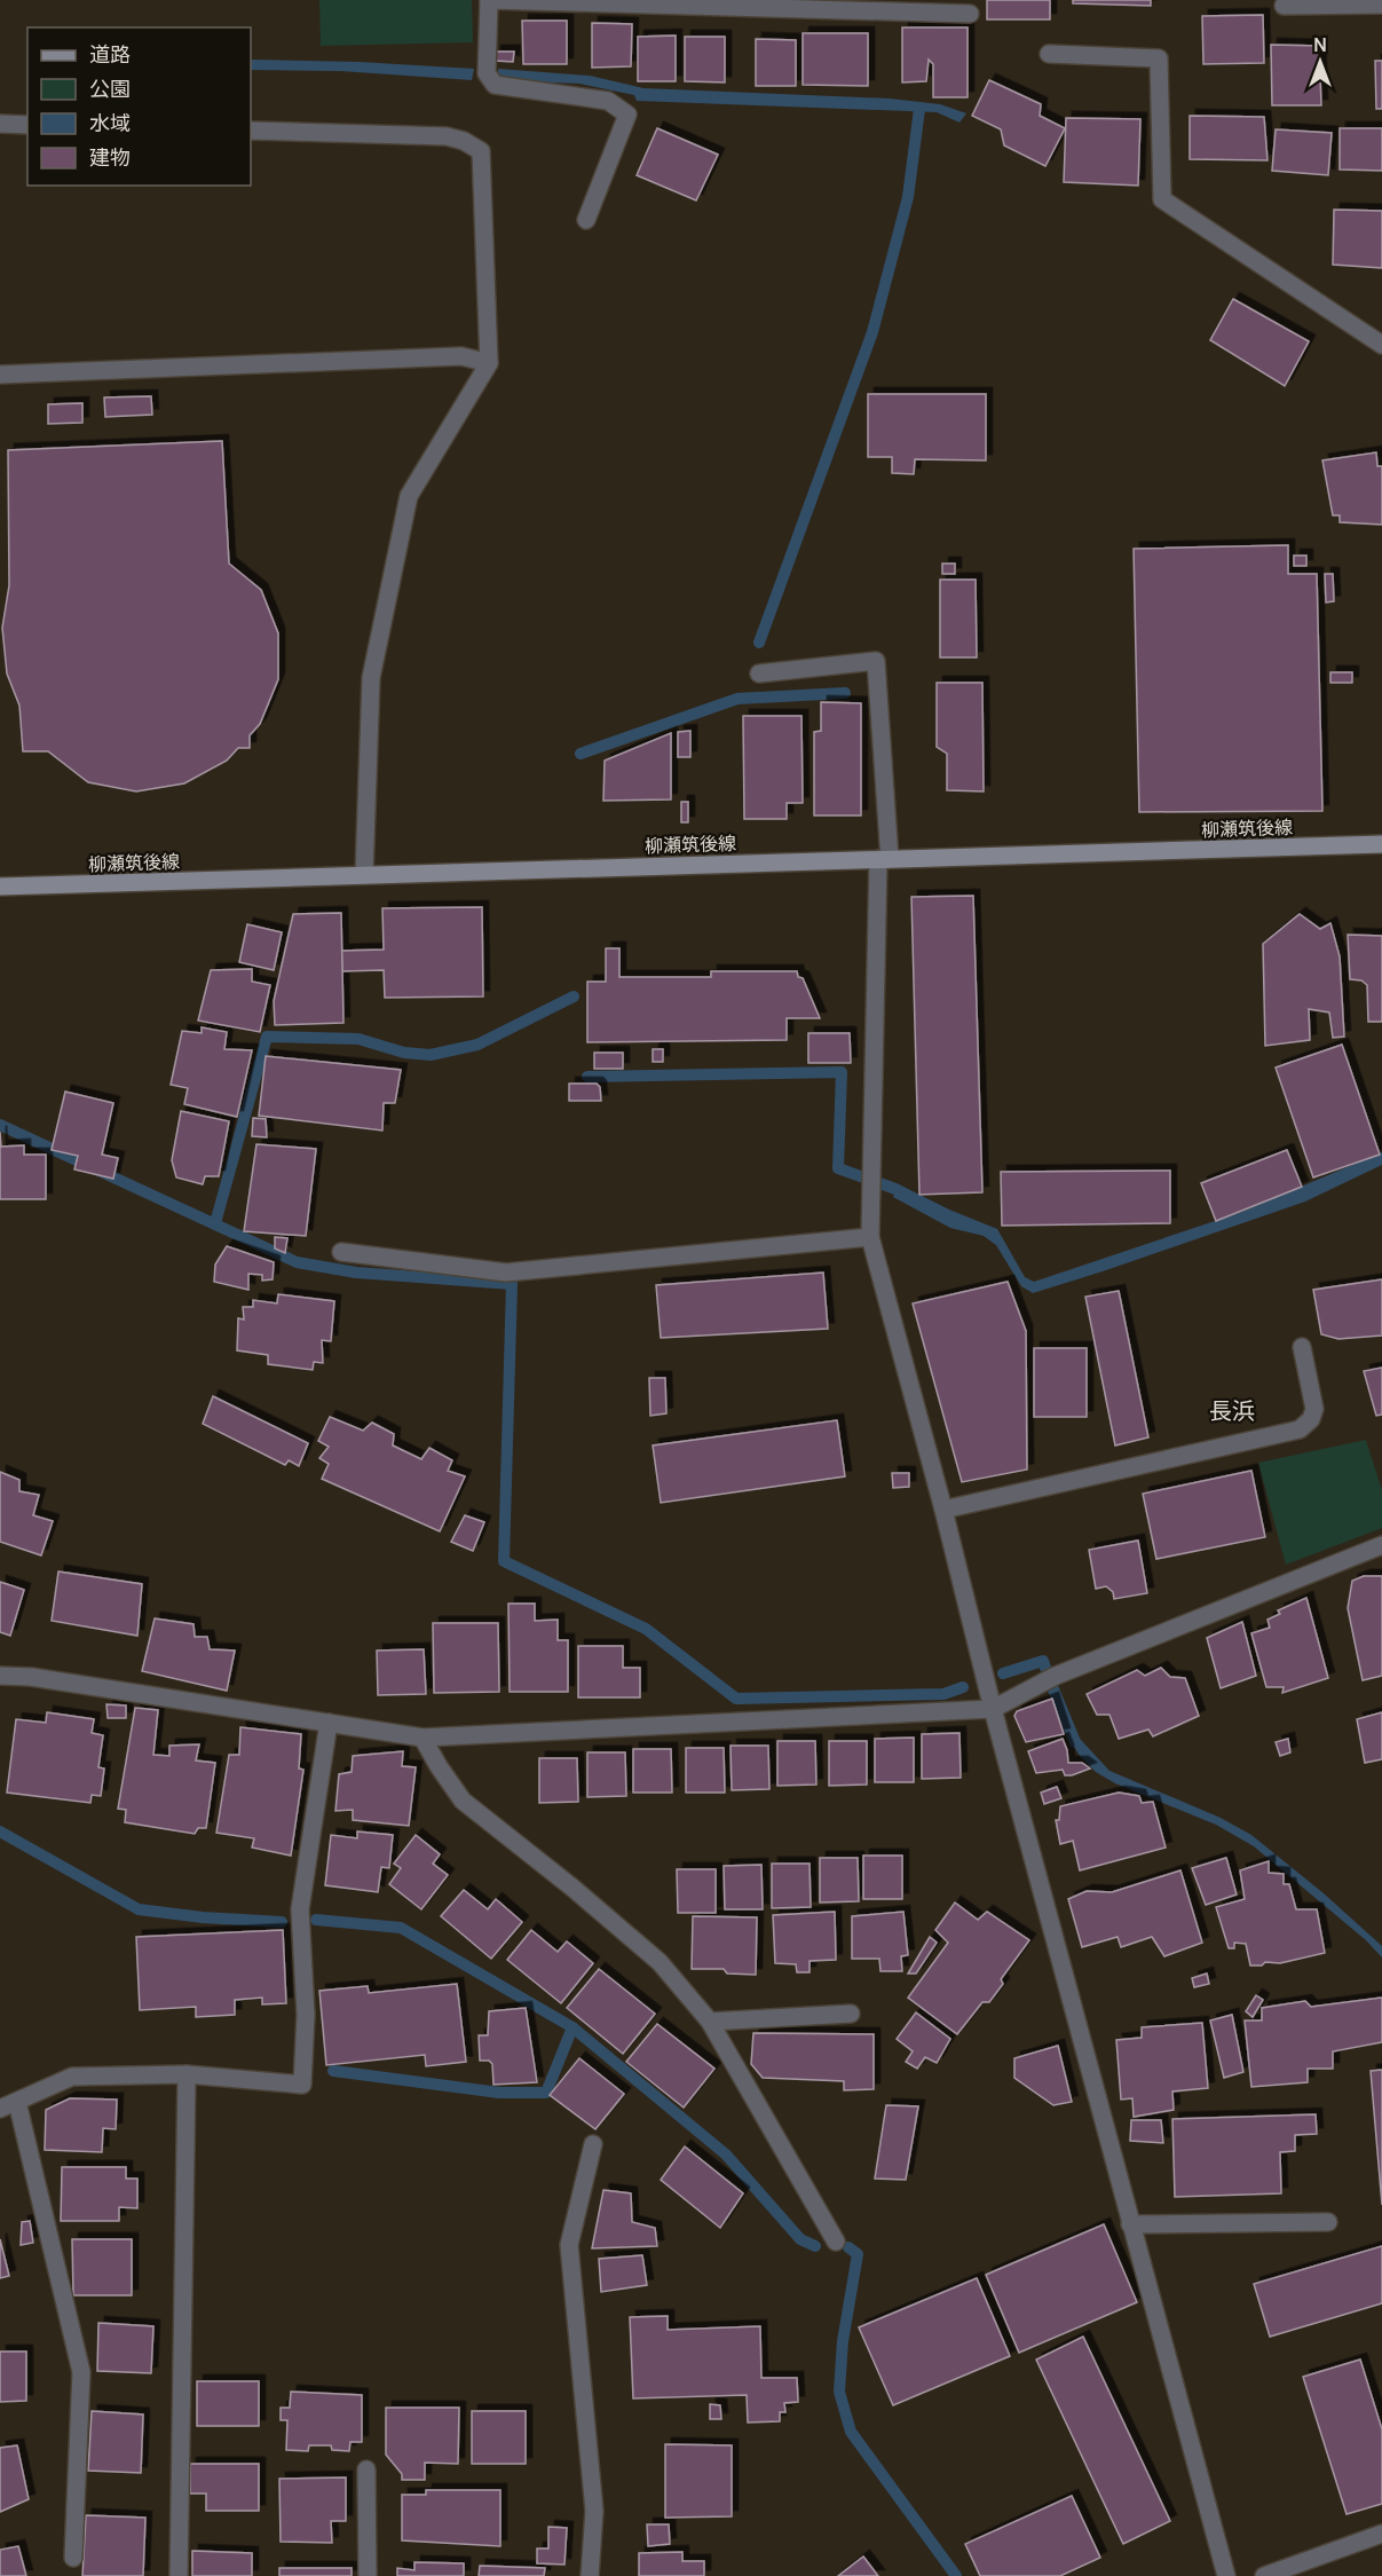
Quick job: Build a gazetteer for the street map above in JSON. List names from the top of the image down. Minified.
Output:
{"streets":{"main road":["柳瀬筑後線"]},"districts":["長浜"],"legend":["道路","公園","水域","建物"],"north":"top"}
